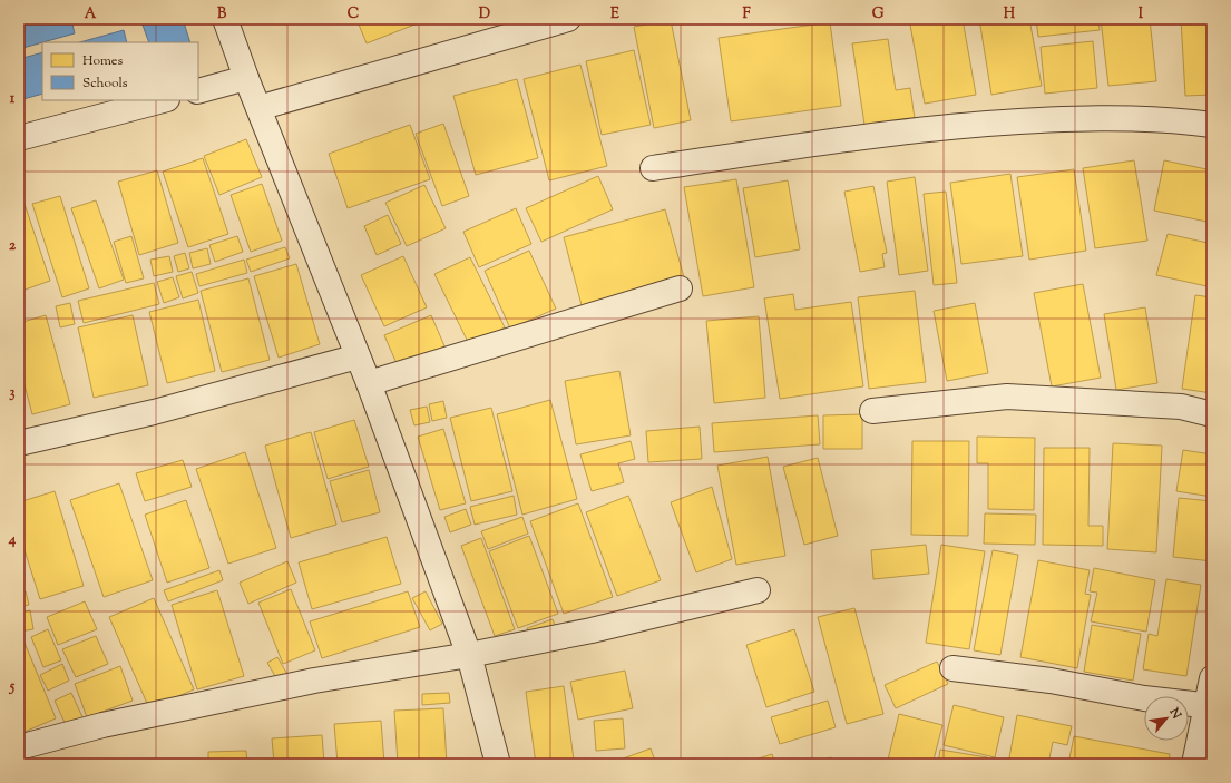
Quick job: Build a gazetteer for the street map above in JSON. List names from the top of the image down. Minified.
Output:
{"legend":["Homes","Schools"],"north":"top right","grid":{"columns":["A","B","C","D","E","F","G","H","I"],"rows":["1","2","3","4","5"]}}
